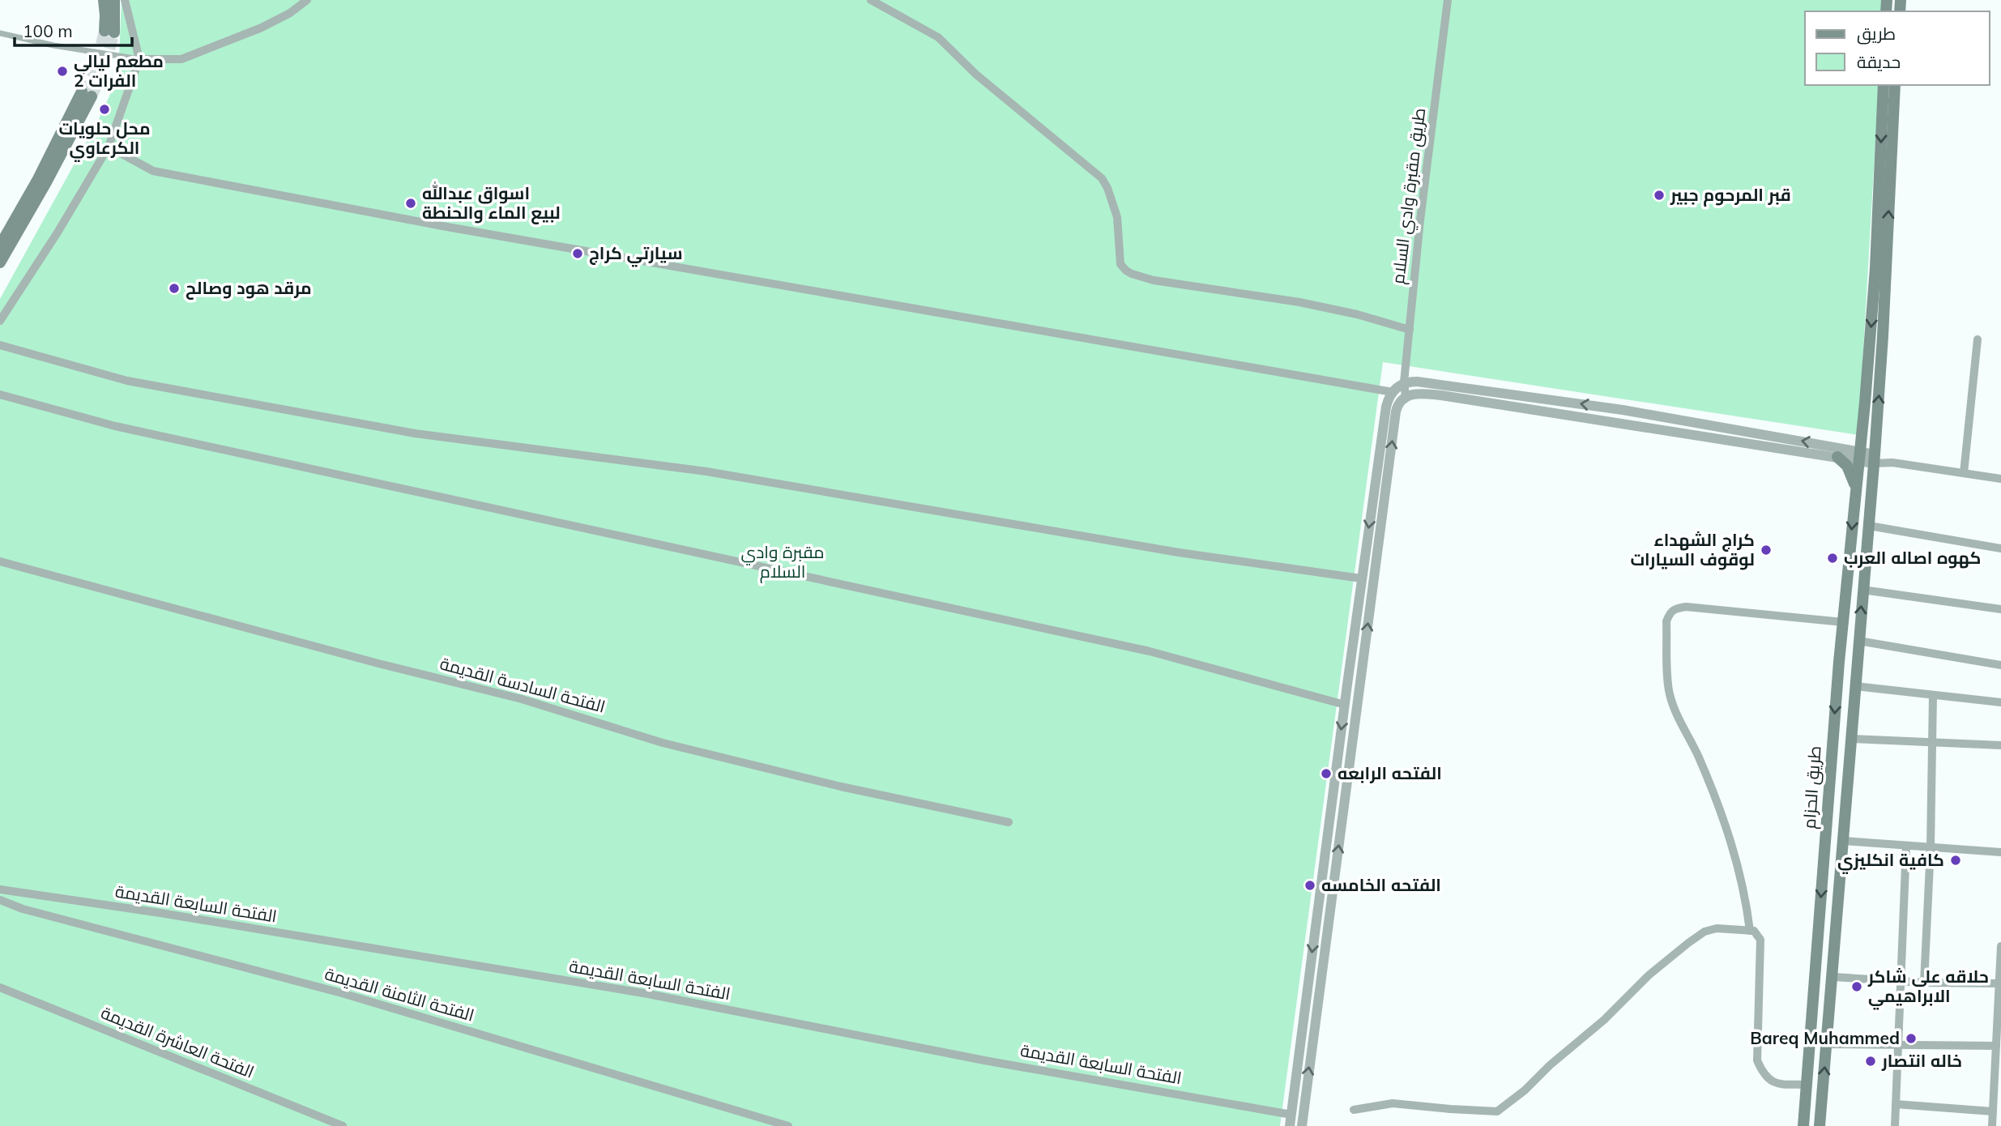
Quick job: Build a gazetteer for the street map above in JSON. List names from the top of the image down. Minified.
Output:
{"streets":{"main road":["طريق الحزام"],"street":["طريق مقبرة وادي السلام","الفتحة السادسة القديمة","الفتحة السابعة القديمة","الفتحة الثامنة القديمة","الفتحة العاشرة القديمة"]},"parks":["مقبرة وادي السلام"],"places":["مطعم ليالي الفرات 2","محل حلويات الكرعاوي","قبر المرحوم جبير","اسواق عبدالله لبيع الماء والحنطة","سيارتي كراج","مرقد هود وصالح","كراج الشهداء لوقوف السيارات","كهوه اصاله العرب","الفتحه الرابعه","كافية انكليزي","الفتحه الخامسه","حلاقه علي شاكر الابراهيمي","Bareq Muhammed","خاله انتصار"],"legend":["طريق","حديقة"],"scale_bar":"100 m"}
